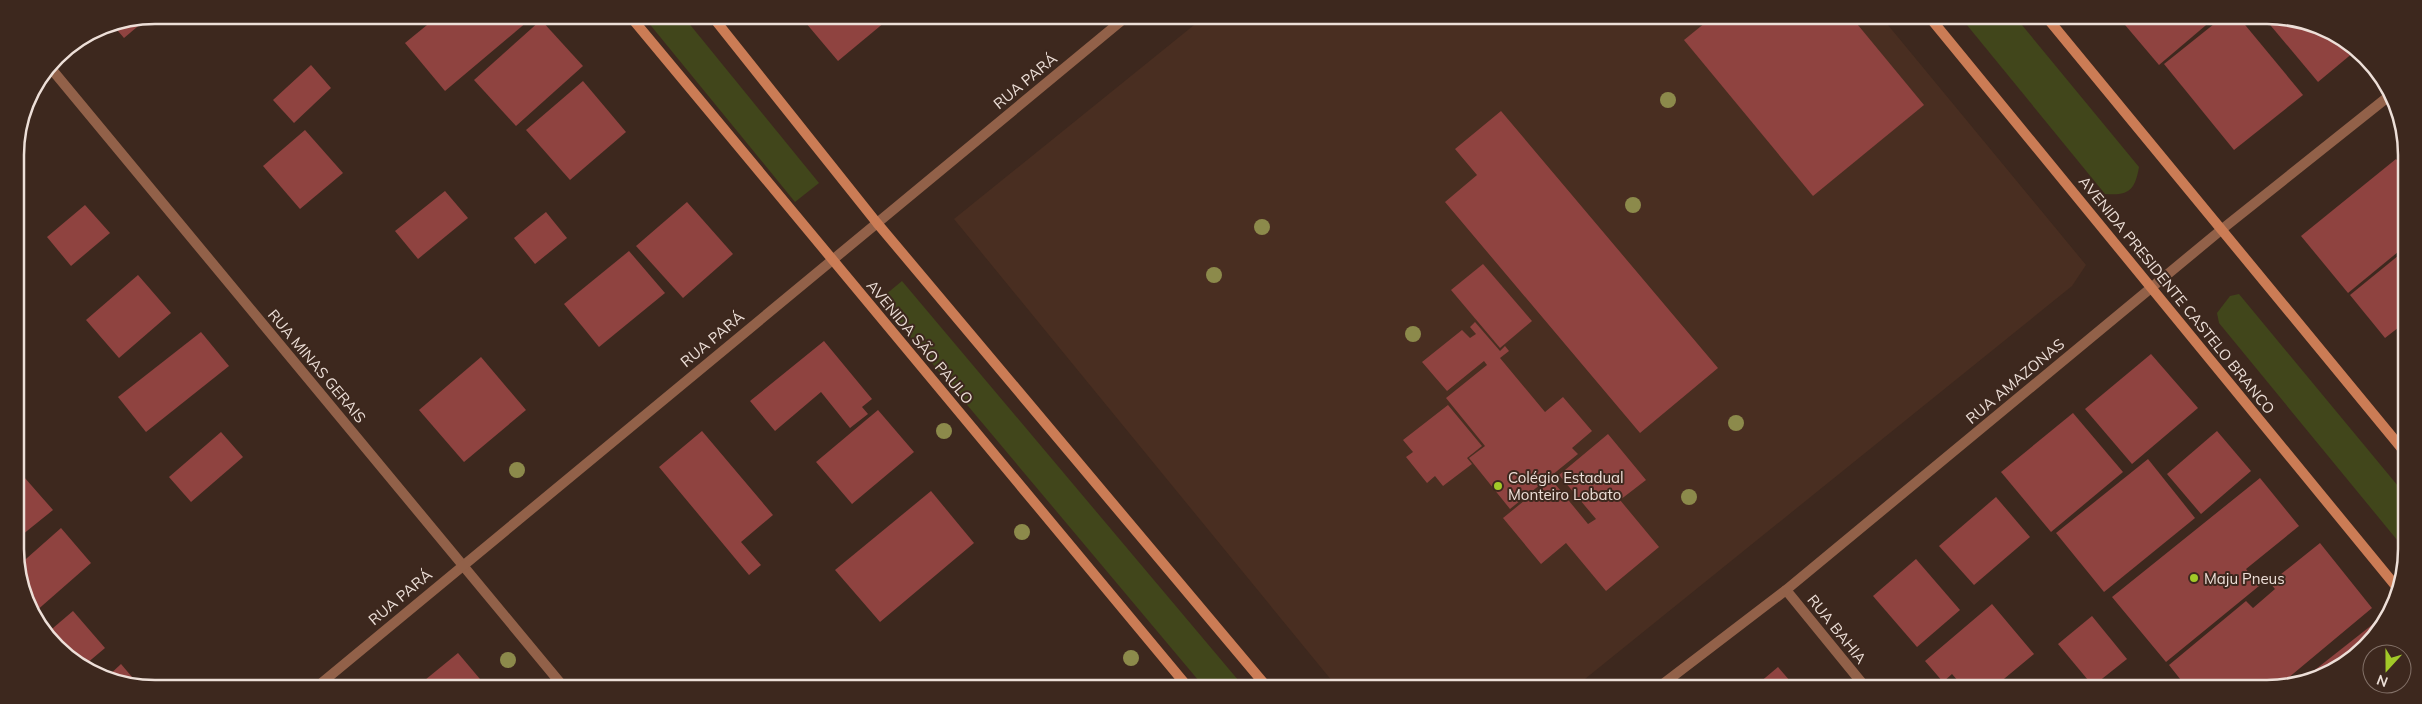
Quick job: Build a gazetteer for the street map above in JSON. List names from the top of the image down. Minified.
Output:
{"streets":{"street":["RUA PARÁ","AVENIDA PRESIDENTE CASTELO BRANCO","AVENIDA SÃO PAULO","RUA MINAS GERAIS","RUA AMAZONAS","RUA BAHIA"]},"crossings":[["RUA PARÁ","AVENIDA SÃO PAULO"],["RUA PARÁ","RUA MINAS GERAIS"],["AVENIDA PRESIDENTE CASTELO BRANCO","RUA AMAZONAS"],["RUA AMAZONAS","RUA BAHIA"]],"places":["Colégio Estadual Monteiro Lobato","Maju Pneus"],"north":"bottom"}
